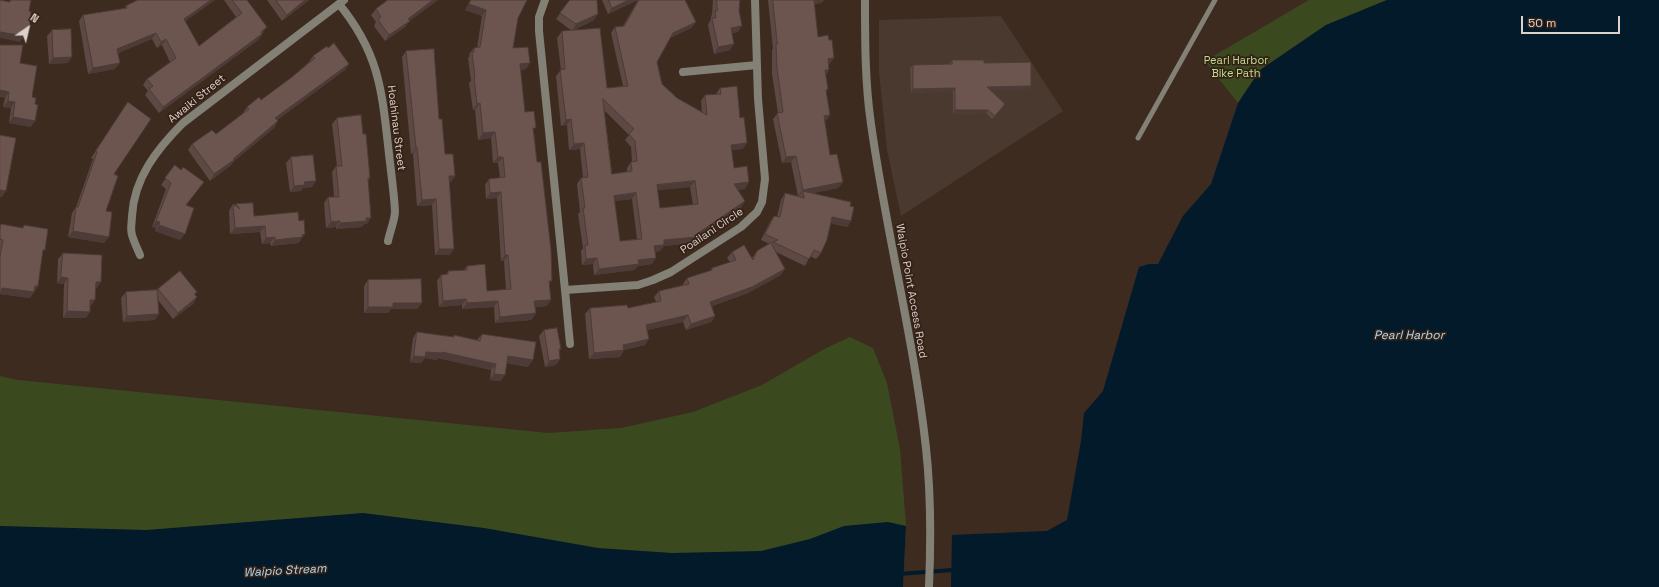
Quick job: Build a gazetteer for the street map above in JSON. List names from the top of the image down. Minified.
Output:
{"streets":{"street":["Awaiki Street","Hoahinau Street","Poailani Circle","Waipio Point Access Road"]},"crossings":[["Awaiki Street","Hoahinau Street"]],"water":["Pearl Harbor","Waipio Stream"],"parks":["Pearl Harbor Bike Path"],"scale_bar":"50 m","north":"top right"}
